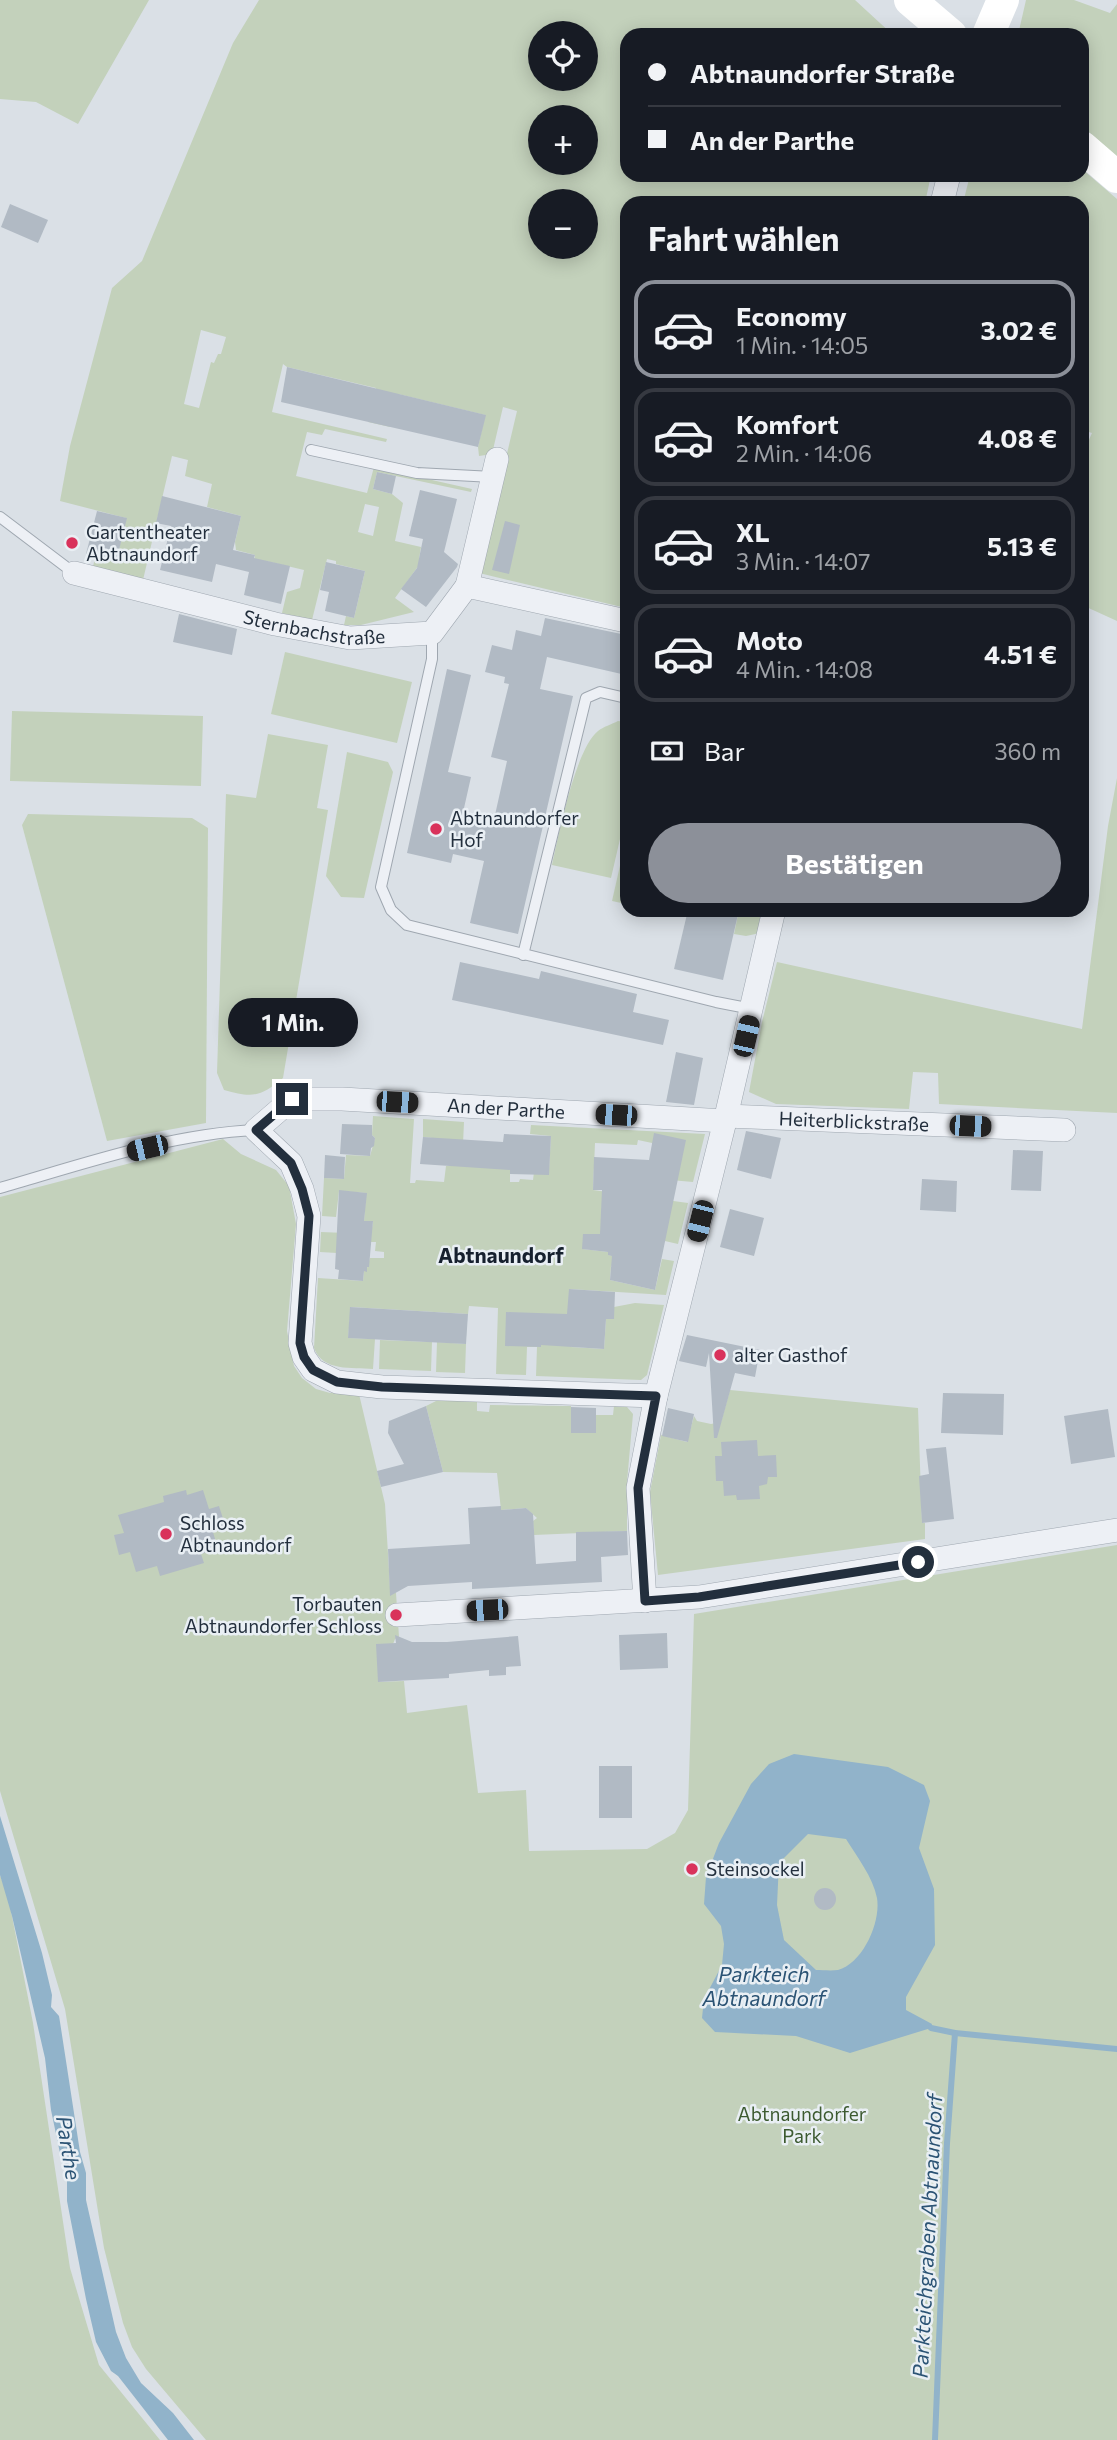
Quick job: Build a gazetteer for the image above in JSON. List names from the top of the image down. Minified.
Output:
{"streets":{"street":["Sternbachstraße","An der Parthe","Heiterblickstraße"]},"crossings":[["An der Parthe","Heiterblickstraße"]],"districts":["Abtnaundorf"],"water":["Parkteich Abtnaundorf","Parthe","Parkteichgraben Abtnaundorf"],"parks":["Abtnaundorfer Park"],"places":["Gartentheater Abtnaundorf","Abtnaundorfer Hof","alter Gasthof","Schloss Abtnaundorf","Torbauten Abtnaundorfer Schloss","Steinsockel"],"page":{"map_buttons":["+","−"],"banner":["Abtnaundorfer Straße","An der Parthe"],"heading":"Fahrt wählen","list":[{"name":"Economy","note":"1 Min. · 14:05","value":"3.02 €"},{"name":"Komfort","note":"2 Min. · 14:06","value":"4.08 €"},{"name":"XL","note":"3 Min. · 14:07","value":"5.13 €"},{"name":"Moto","note":"4 Min. · 14:08","value":"4.51 €"}],"pay":["Bar","360 m"],"buttons":"Bestätigen","bubble":"1 Min."}}
